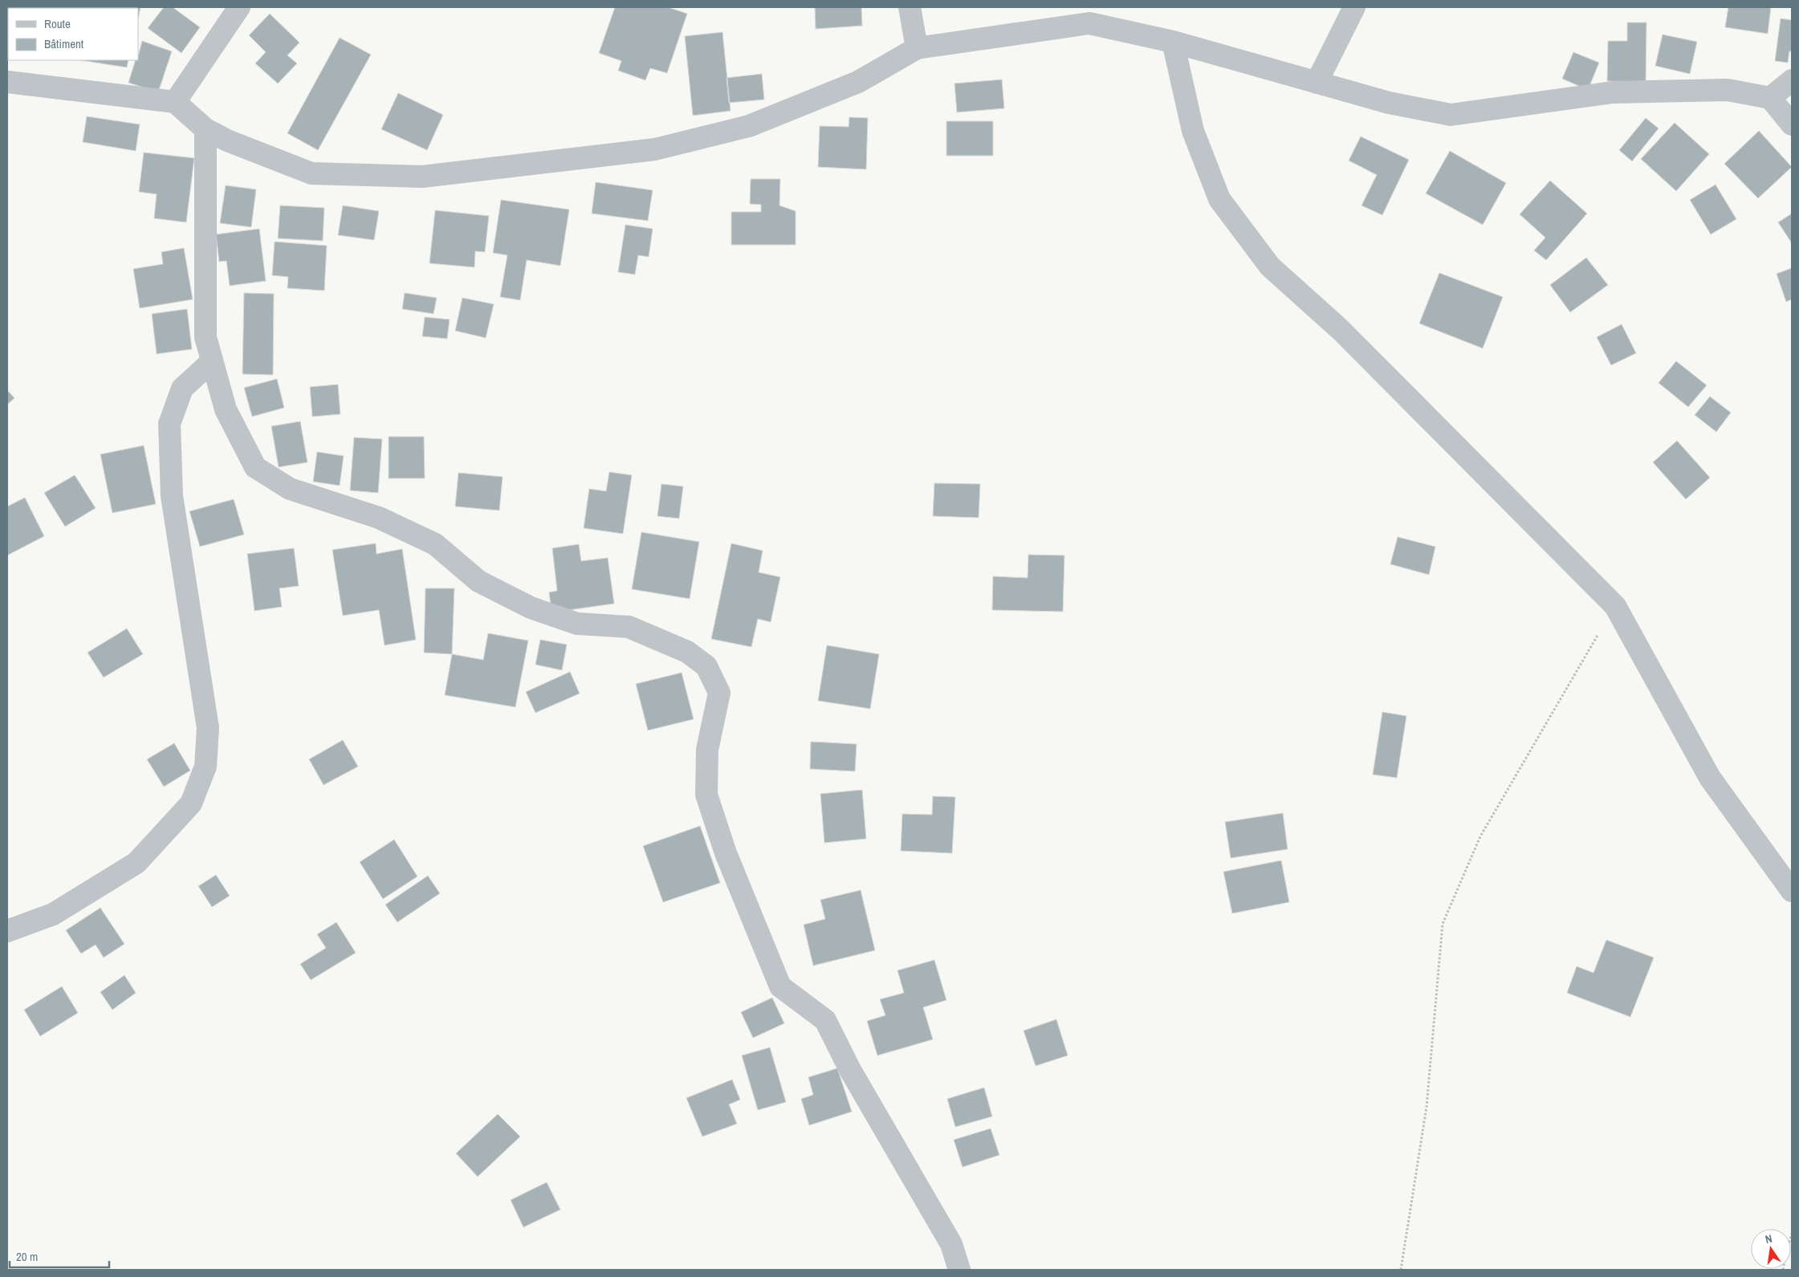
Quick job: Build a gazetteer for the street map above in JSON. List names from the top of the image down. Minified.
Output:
{"legend":["Route","Bâtiment"],"scale_bar":"20 m","north":"top"}
